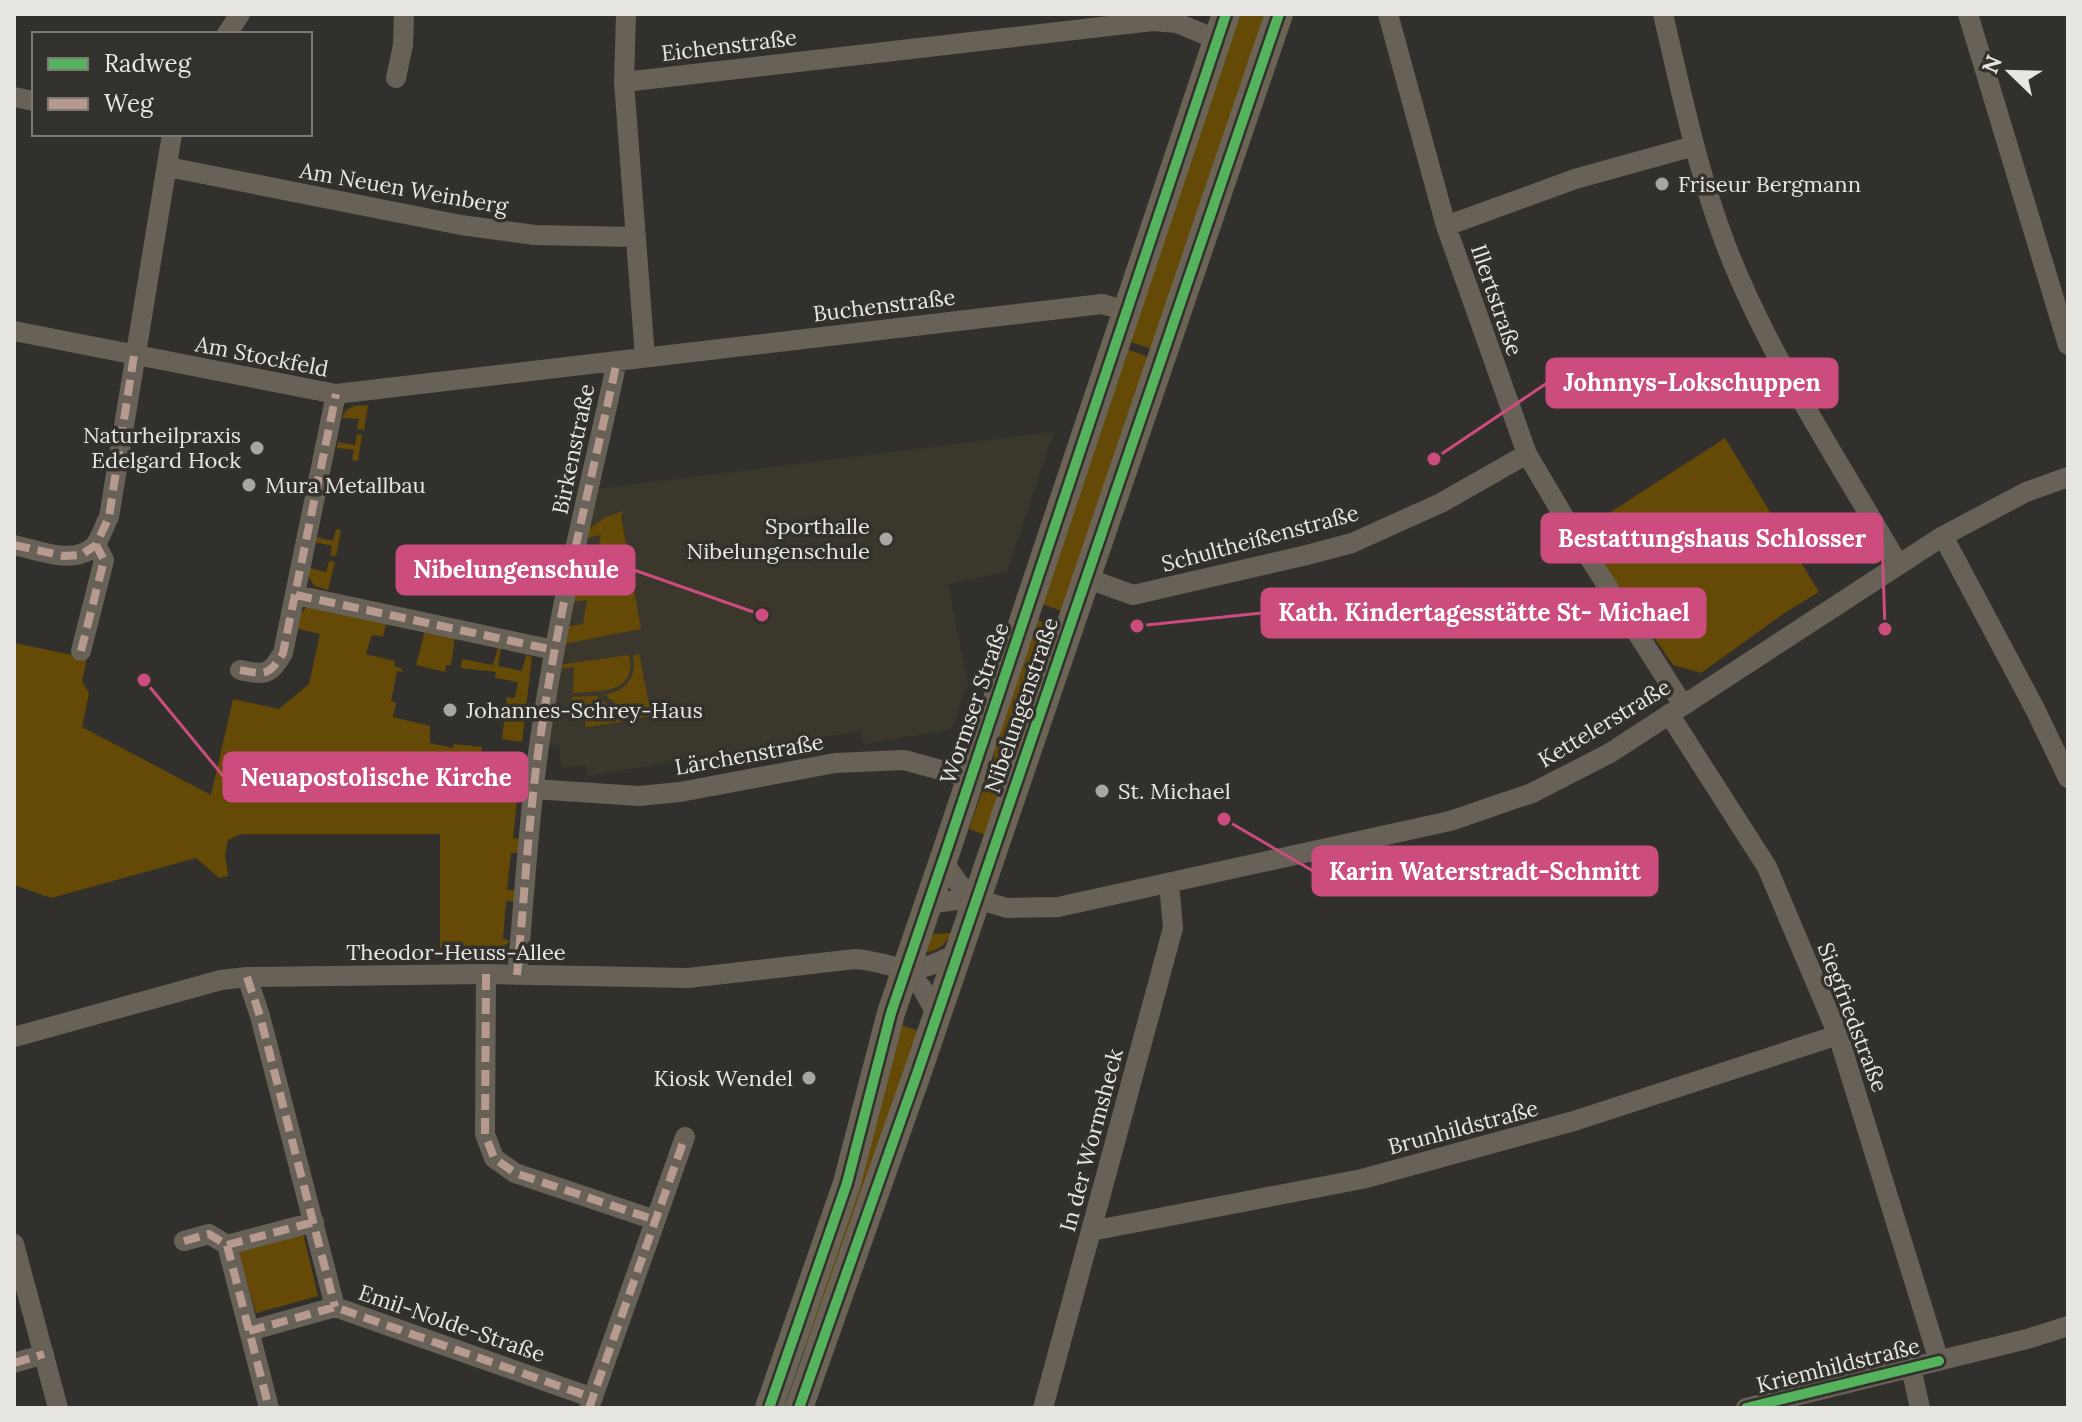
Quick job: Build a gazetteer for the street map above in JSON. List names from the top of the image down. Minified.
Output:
{"streets":{"street":["Eichenstraße","Am Neuen Weinberg","Illertstraße","Buchenstraße","Am Stockfeld","Birkenstraße","Schultheißenstraße","Wormser Straße","Nibelungenstraße","Kettelerstraße","Lärchenstraße","Theodor-Heuss-Allee","Siegfriedstraße","Brunhildstraße","In der Wormsheck","Emil-Nolde-Straße","Kriemhildstraße"]},"crossings":[["Eichenstraße","Wormser Straße"],["Illertstraße","Schultheißenstraße"],["Illertstraße","Kettelerstraße"],["Illertstraße","Siegfriedstraße"],["Buchenstraße","Am Stockfeld"],["Buchenstraße","Wormser Straße"],["Am Stockfeld","Birkenstraße"],["Birkenstraße","Lärchenstraße"],["Birkenstraße","Theodor-Heuss-Allee"],["Schultheißenstraße","Nibelungenstraße"],["Wormser Straße","Kettelerstraße"],["Wormser Straße","Lärchenstraße"],["Wormser Straße","Theodor-Heuss-Allee"],["Nibelungenstraße","Kettelerstraße"],["Kettelerstraße","Siegfriedstraße"],["Kettelerstraße","In der Wormsheck"],["Siegfriedstraße","Brunhildstraße"],["Siegfriedstraße","Kriemhildstraße"],["Brunhildstraße","In der Wormsheck"]],"places":["Friseur Bergmann","Naturheilpraxis Edelgard Hock","Johnnys-Lokschuppen","Mura Metallbau","Sporthalle Nibelungenschule","Nibelungenschule","Kath. Kindertagesstätte St- Michael","Bestattungshaus Schlosser","Neuapostolische Kirche","Johannes-Schrey-Haus","St. Michael","Karin Waterstradt-Schmitt","Kiosk Wendel"],"legend":["Radweg","Weg"],"north":"top left"}
